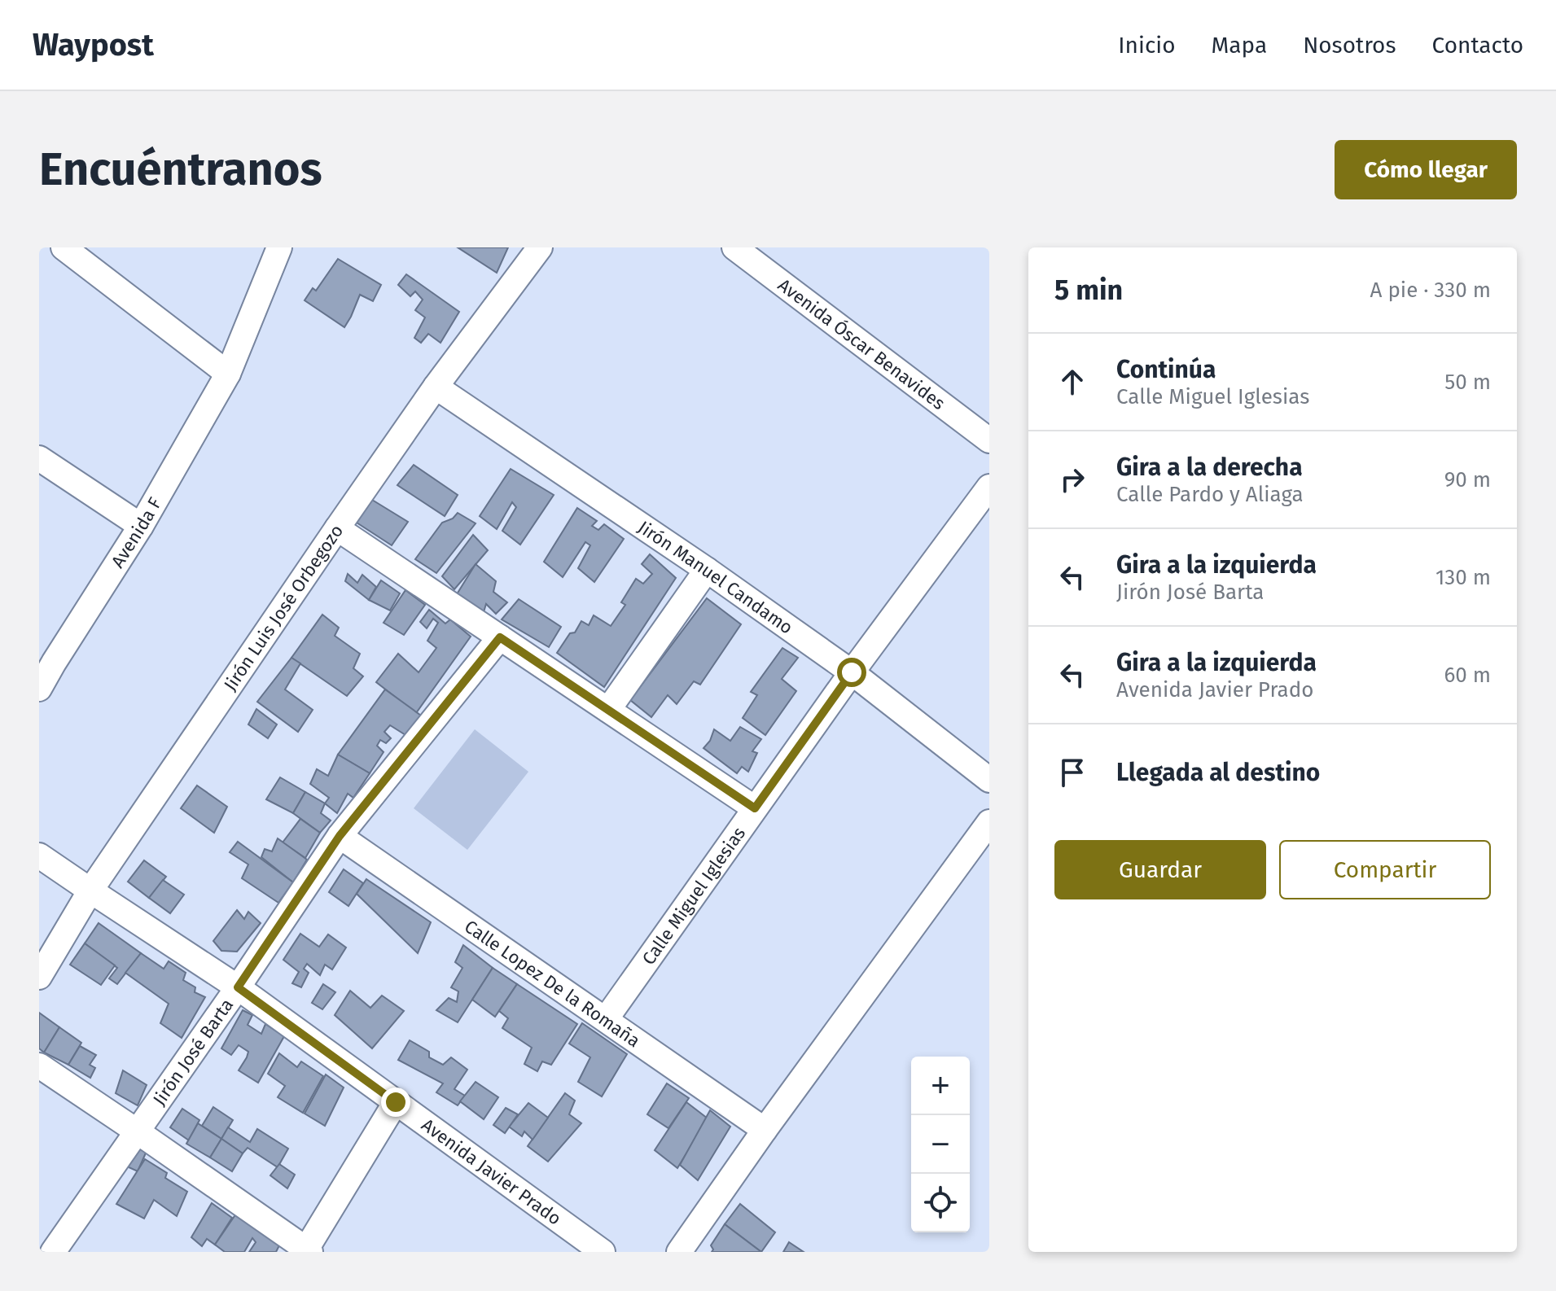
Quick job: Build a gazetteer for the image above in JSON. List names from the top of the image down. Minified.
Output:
{"streets":{"street":["Avenida Óscar Benavides","Avenida F","Jirón Manuel Candamo","Jirón Luis José Orbegozo","Calle Miguel Iglesias","Calle Lopez De la Romaña","Jirón José Barta","Avenida Javier Prado"]},"crossings":[["Jirón Manuel Candamo","Jirón Luis José Orbegozo"],["Jirón Manuel Candamo","Calle Miguel Iglesias"],["Jirón Luis José Orbegozo","Avenida Javier Prado"],["Calle Miguel Iglesias","Calle Lopez De la Romaña"],["Calle Lopez De la Romaña","Jirón José Barta"],["Jirón José Barta","Avenida Javier Prado"]],"page":{"header":"Waypost","nav":["Inicio","Mapa","Nosotros","Contacto"],"buttons":["Cómo llegar",["Guardar","Compartir"]],"title":"Encuéntranos","heading":["5 min","A pie · 330 m"],"list":[["Continúa","Calle Miguel Iglesias","50 m"],["Gira a la derecha","Calle Pardo y Aliaga","90 m"],["Gira a la izquierda","Jirón José Barta","130 m"],["Gira a la izquierda","Avenida Javier Prado","60 m"],"Llegada al destino"],"map_buttons":["+","−"]}}
